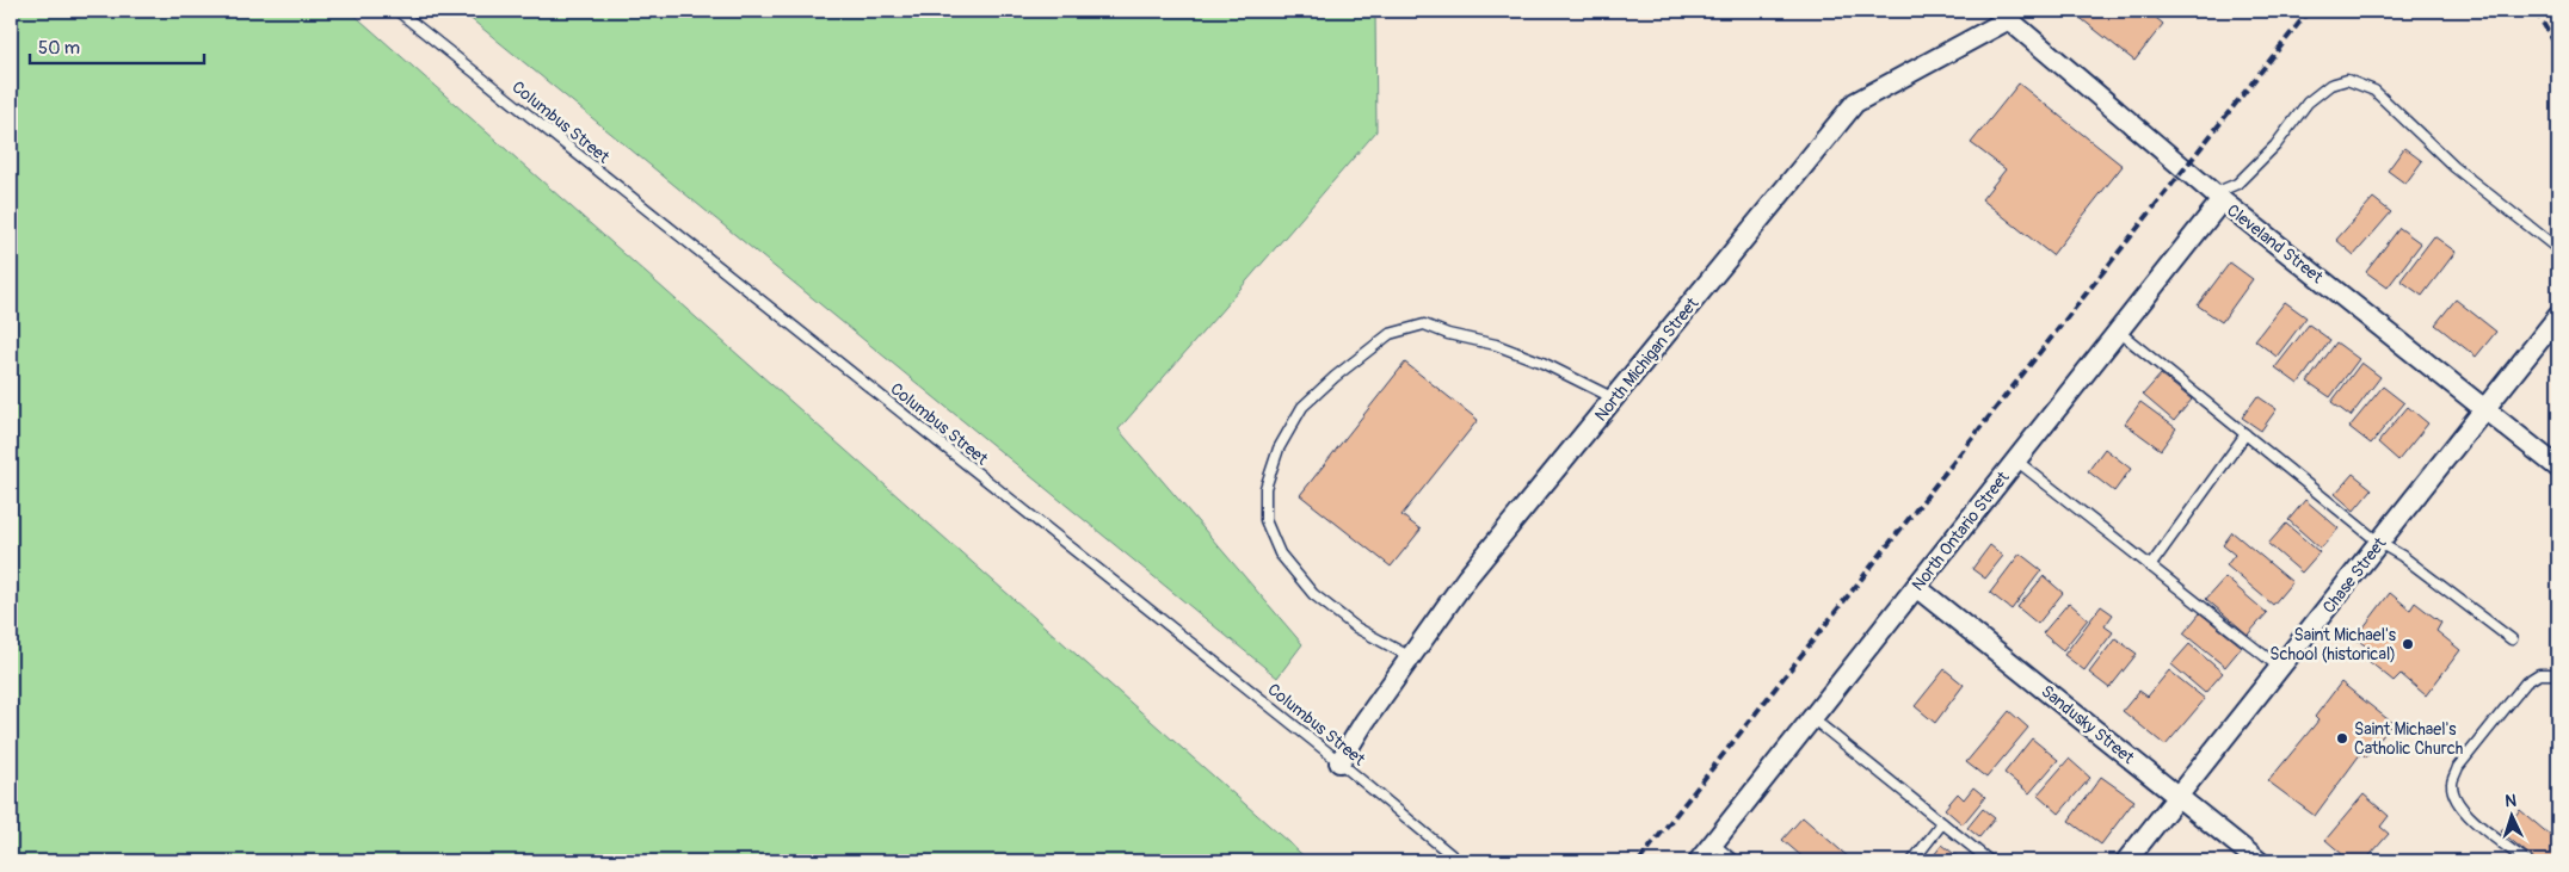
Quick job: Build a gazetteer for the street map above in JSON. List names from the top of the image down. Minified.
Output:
{"streets":{"street":["Cleveland Street","North Michigan Street","North Ontario Street","Chase Street","Sandusky Street"],"lane":["Columbus Street"]},"crossings":[["Columbus Street","North Michigan Street"],["Cleveland Street","North Michigan Street"],["Cleveland Street","North Ontario Street"],["Cleveland Street","Chase Street"],["North Ontario Street","Sandusky Street"],["Chase Street","Sandusky Street"]],"places":["Saint Michael's School (historical)","Saint Michael's Catholic Church"],"scale_bar":"50 m","north":"top"}
